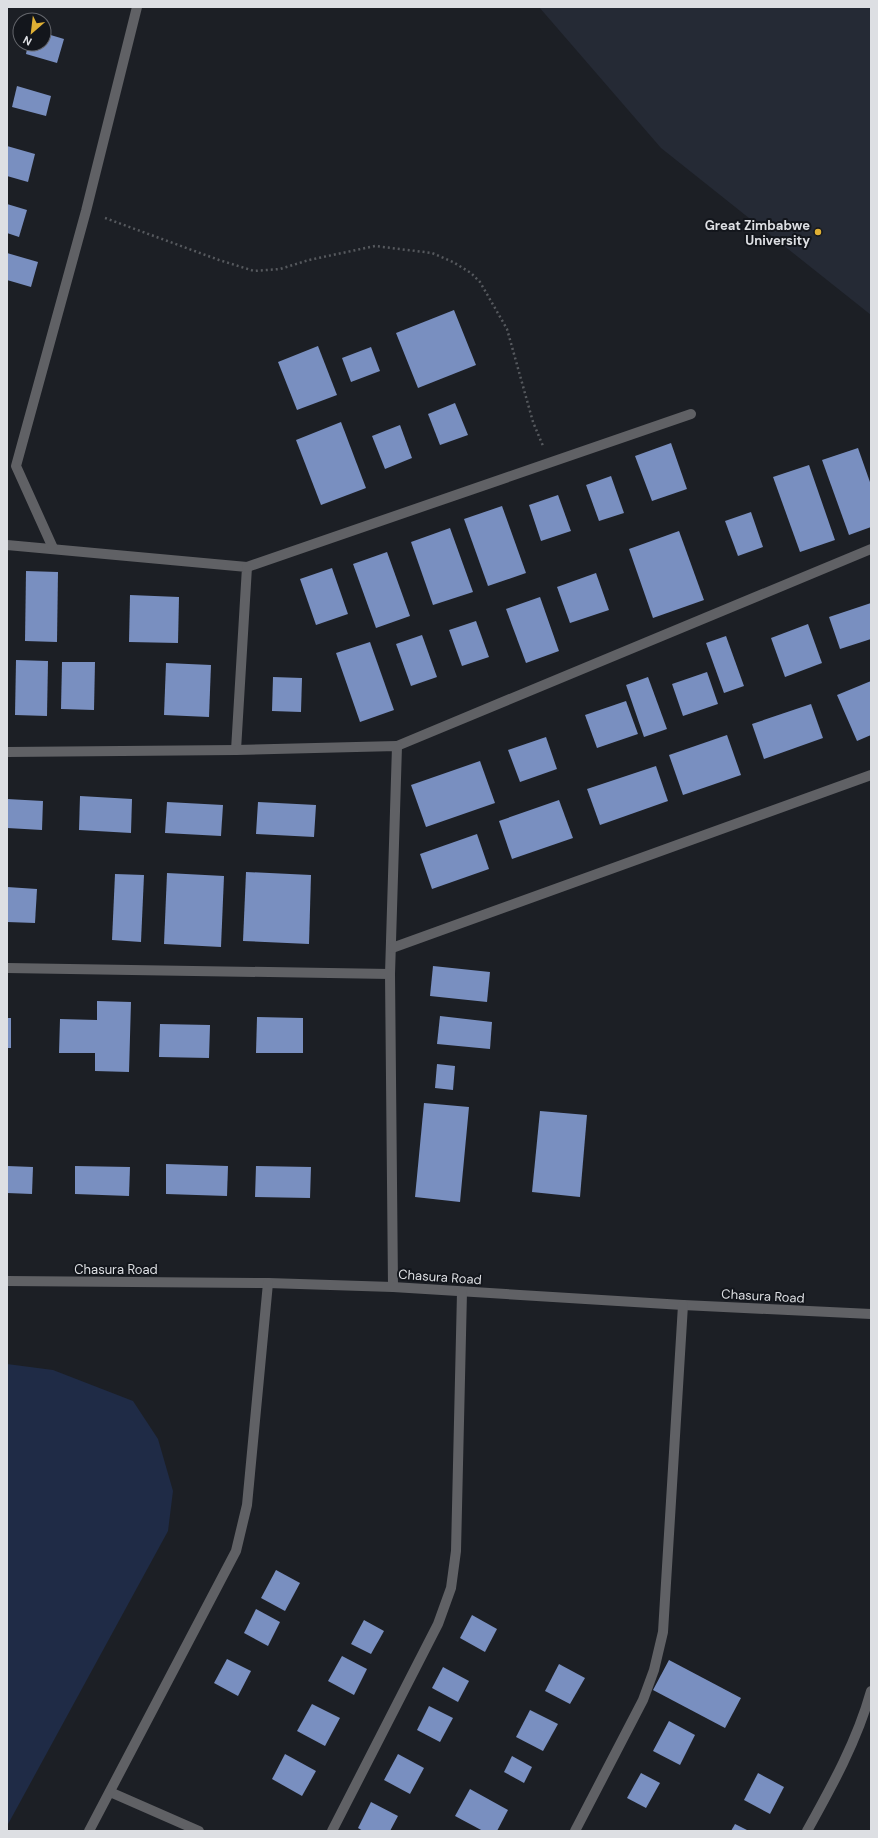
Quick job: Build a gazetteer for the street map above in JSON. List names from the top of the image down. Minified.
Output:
{"streets":{"street":["Chasura Road"]},"places":["Great Zimbabwe University"],"north":"bottom left"}
